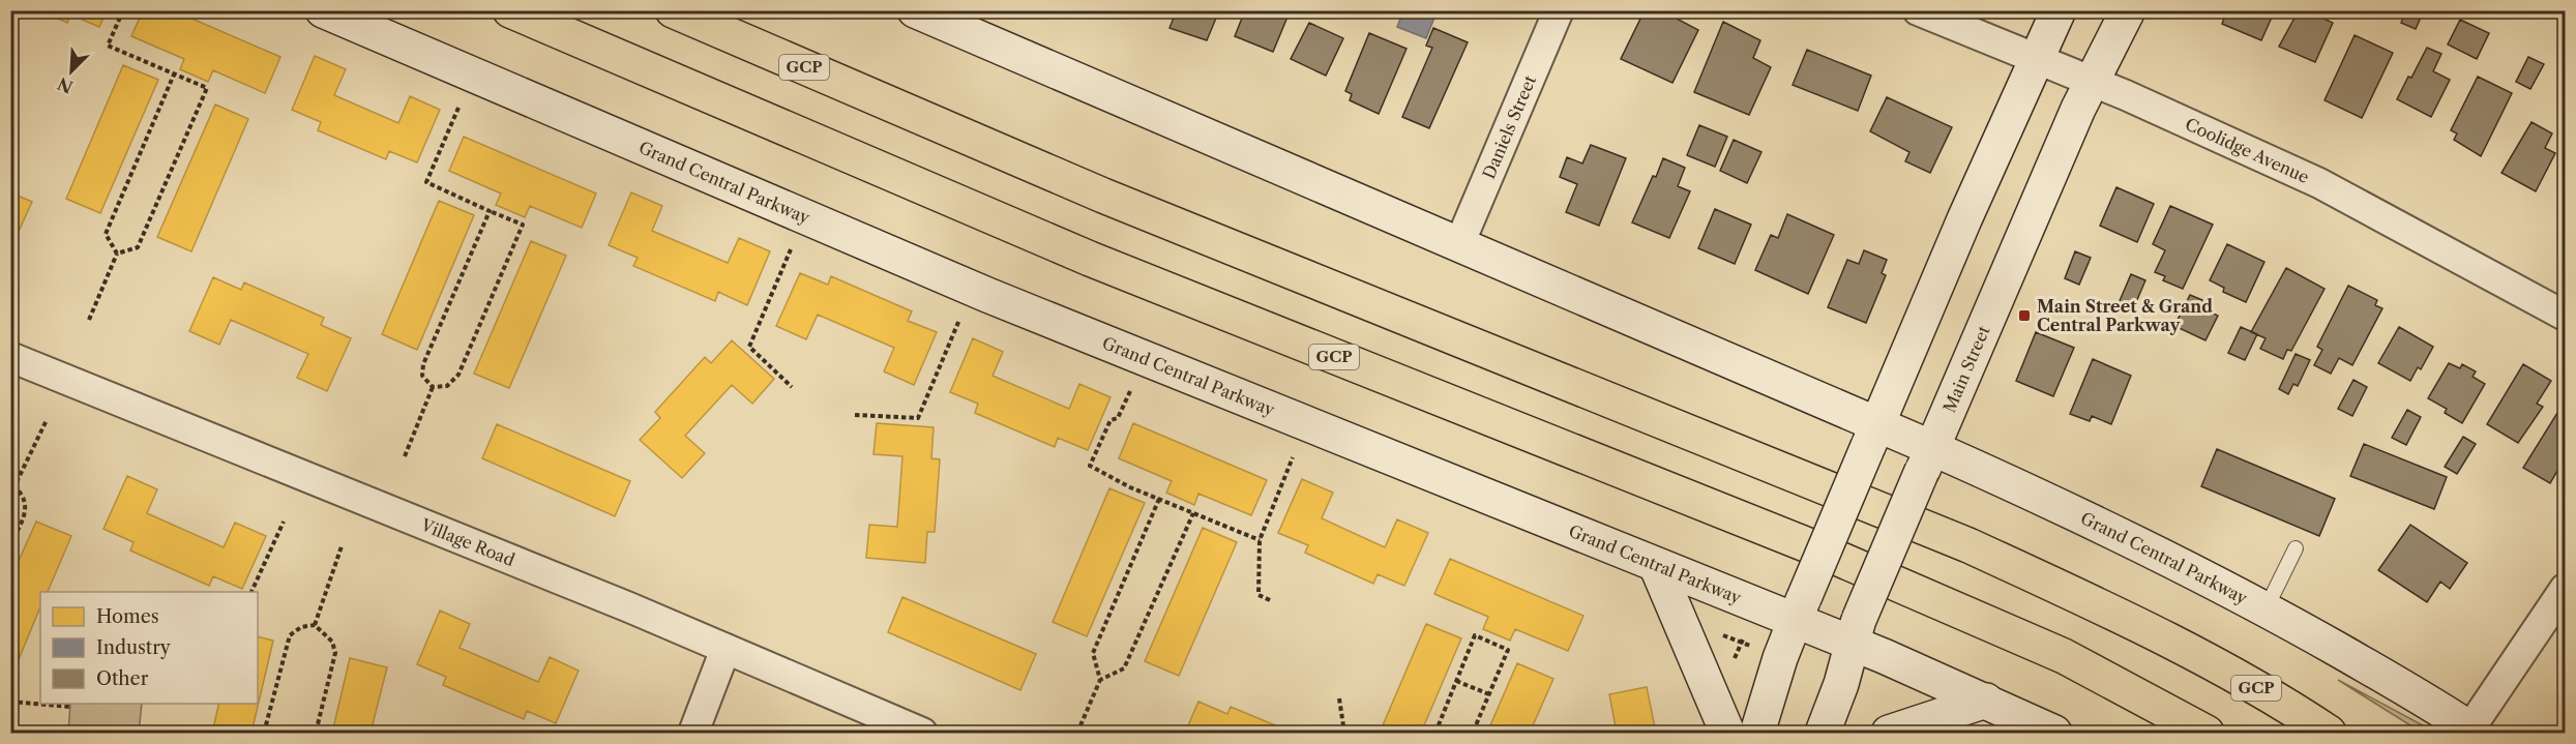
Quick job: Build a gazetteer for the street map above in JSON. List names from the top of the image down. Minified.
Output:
{"streets":{"highway":["GCP"],"main road":["Grand Central Parkway","Main Street"],"street":["Daniels Street","Coolidge Avenue","Village Road"]},"crossings":[["Daniels Street","Grand Central Parkway"],["Coolidge Avenue","Main Street"],["Grand Central Parkway","Main Street"]],"places":{"transit":["Main Street & Grand Central Parkway"]},"legend":["Homes","Industry","Other"],"north":"bottom left"}
